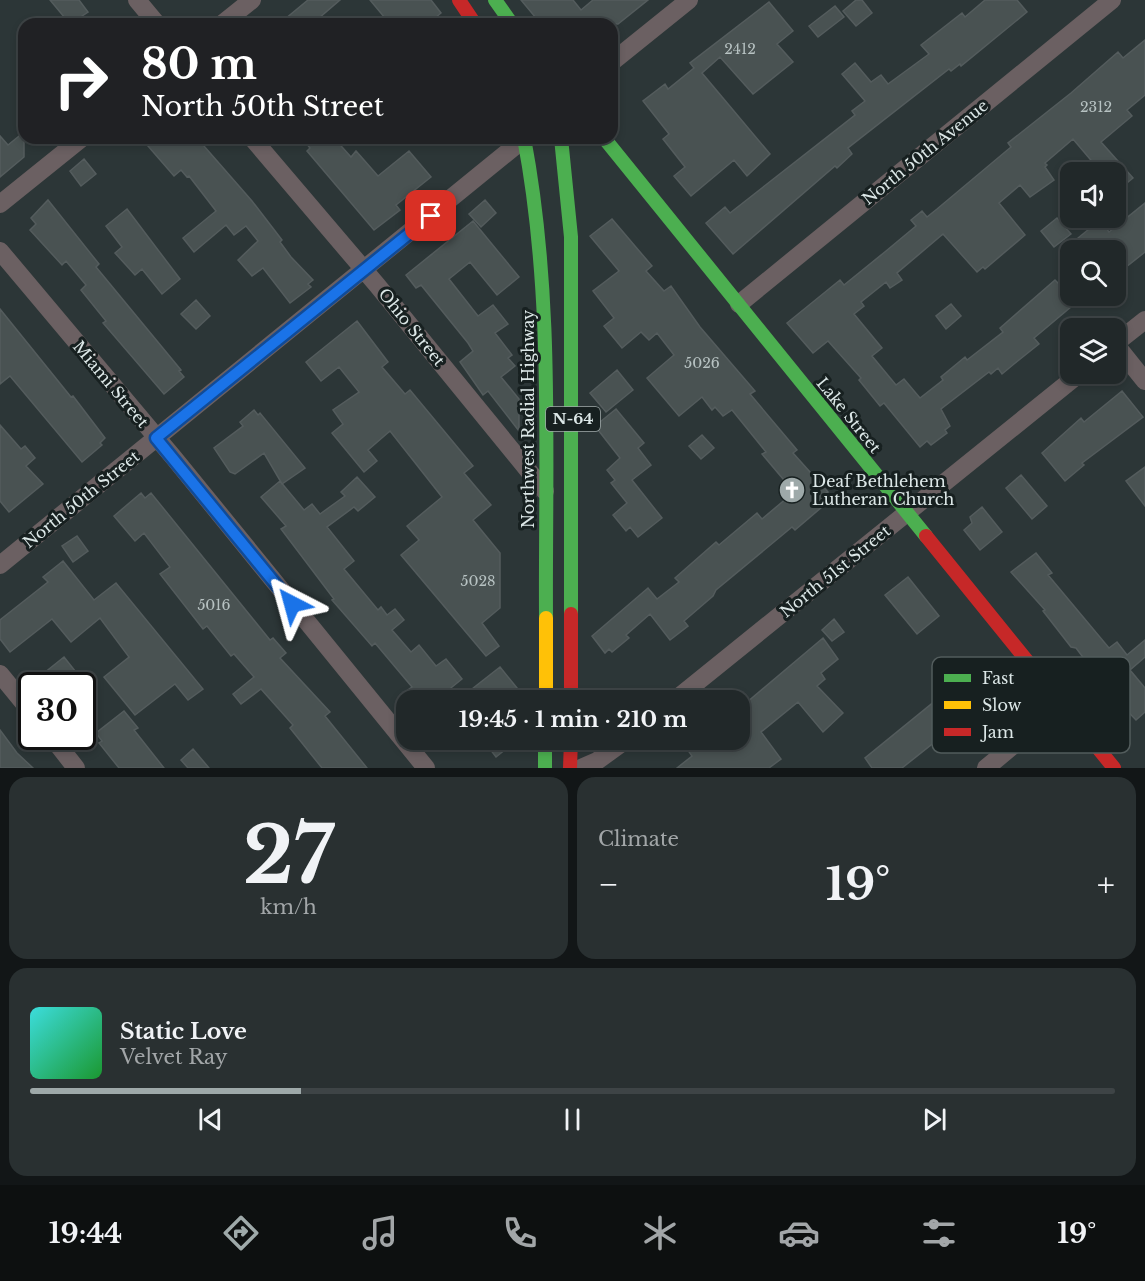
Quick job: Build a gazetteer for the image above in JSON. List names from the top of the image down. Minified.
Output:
{"streets":{"main road":["Lake Street","Northwest Radial Highway","N-64"],"street":["North 50th Avenue","Ohio Street","Miami Street","North 50th Street","North 51st Street"]},"crossings":[["North 50th Avenue","Lake Street"],["Ohio Street","Northwest Radial Highway"],["Ohio Street","North 50th Street"],["Miami Street","North 50th Street"],["Lake Street","North 51st Street"]],"places":{"church":["Deaf Bethlehem Lutheran Church"]},"house_numbers":["2412","2312","5026","5028","5016"],"legend":["Fast","Slow","Jam"],"page":{"turn":["80 m","North 50th Street"],"limit":"30","trip":"19:45 · 1 min · 210 m","tile":[["27","km/h"],"Climate"],"heat":["−","19°","+"],"song":["Static Love","Velvet Ray"],"tabs":["19:44","19°"]}}
